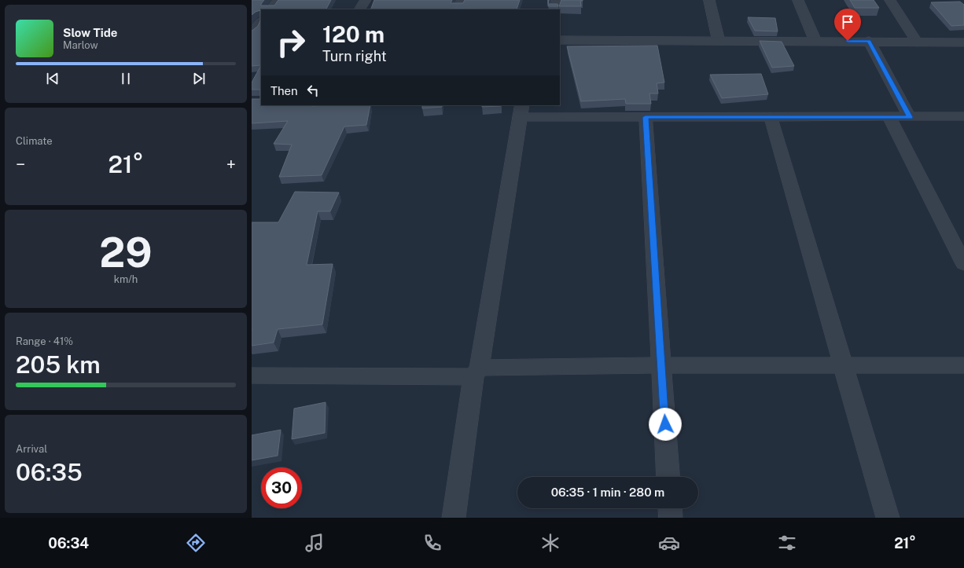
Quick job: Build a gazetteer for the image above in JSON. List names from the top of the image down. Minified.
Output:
{"page":{"turn":["120 m","Turn right"],"song":["Slow Tide","Marlow"],"then":"Then","tile":["Climate",["29","km/h"],["Range · 41%","205 km"],["Arrival","06:35"]],"heat":["−","21°","+"],"limit":"30","trip":"06:35 · 1 min · 280 m","tabs":["06:34","21°"]}}
